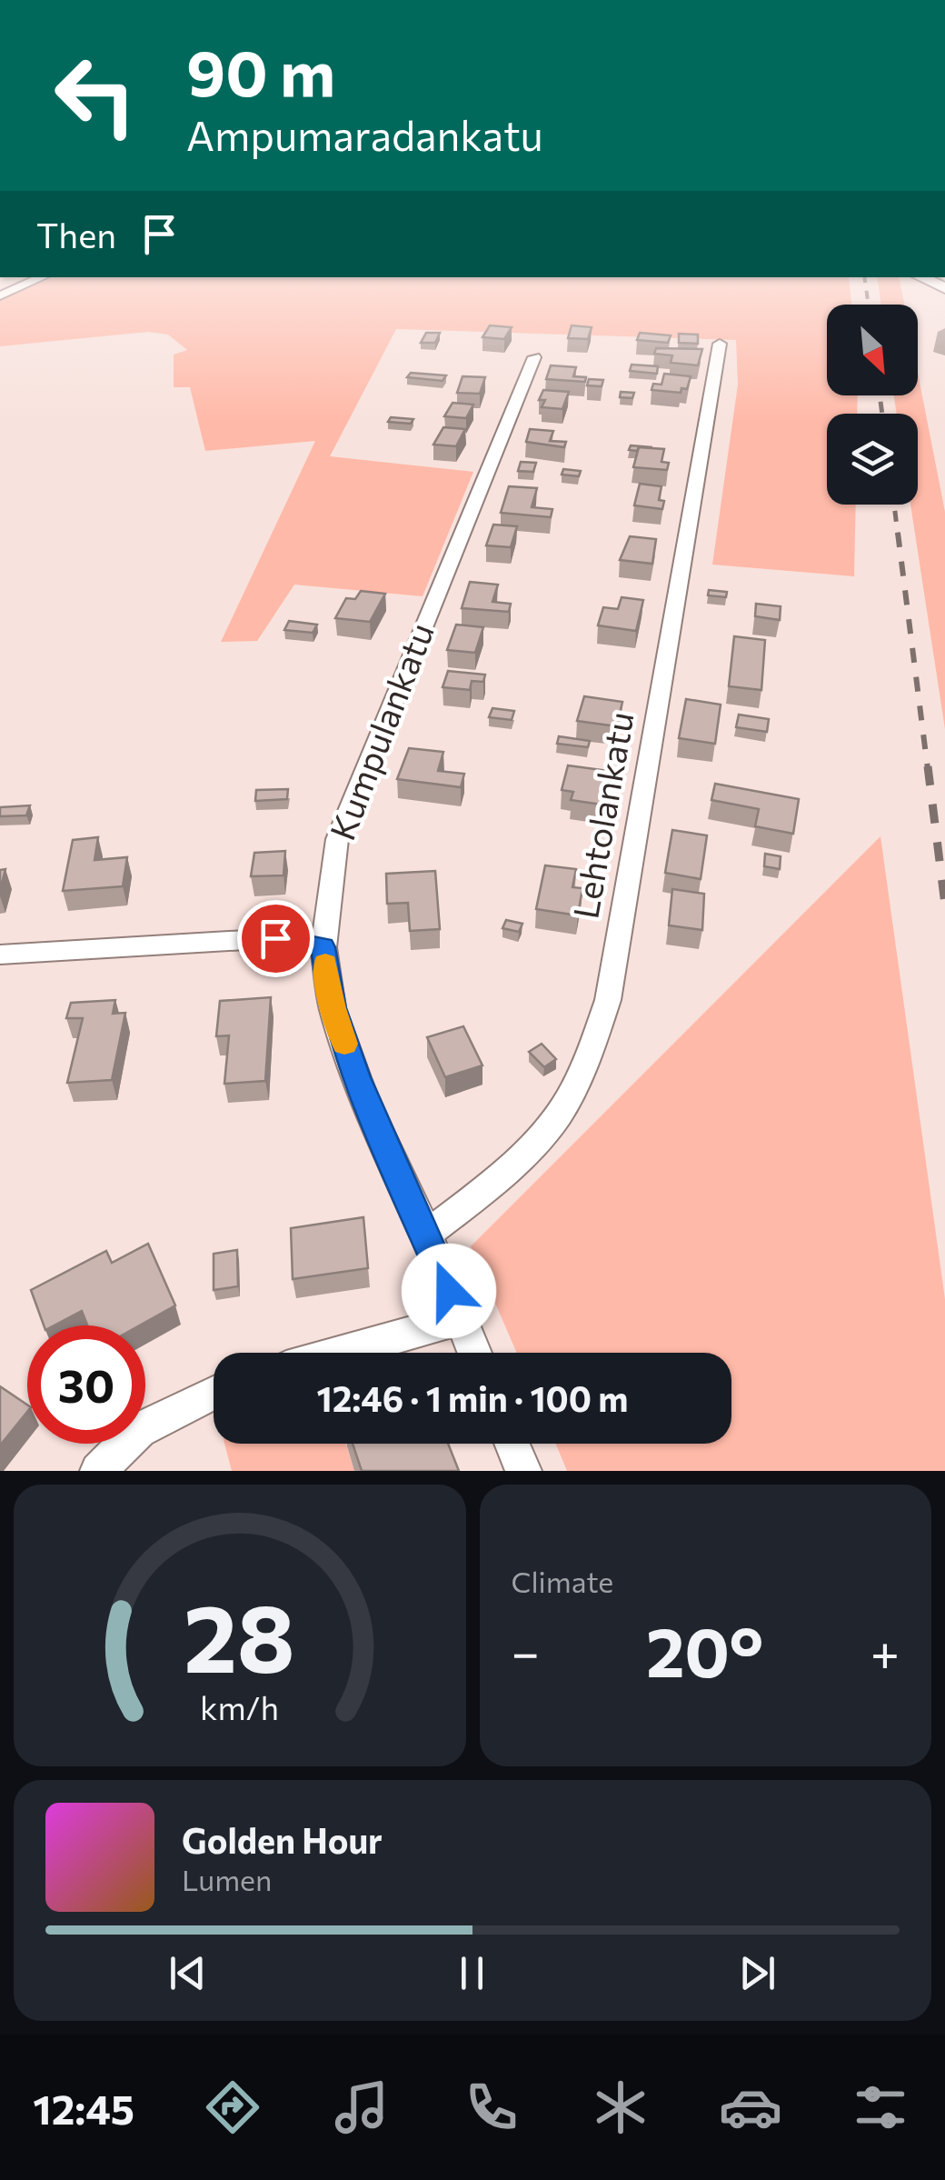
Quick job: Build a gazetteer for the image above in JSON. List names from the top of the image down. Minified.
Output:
{"streets":{"street":["Kumpulankatu","Lehtolankatu"]},"crossings":[["Kumpulankatu","Lehtolankatu"]],"north":"bottom right","page":{"turn":["90 m","Ampumaradankatu"],"then":"Then","limit":"30","trip":"12:46 · 1 min · 100 m","tile":"Climate","heat":["−","20°","+"],"song":["Golden Hour","Lumen"],"tabs":"12:45","gauge":["28","km/h"]}}
